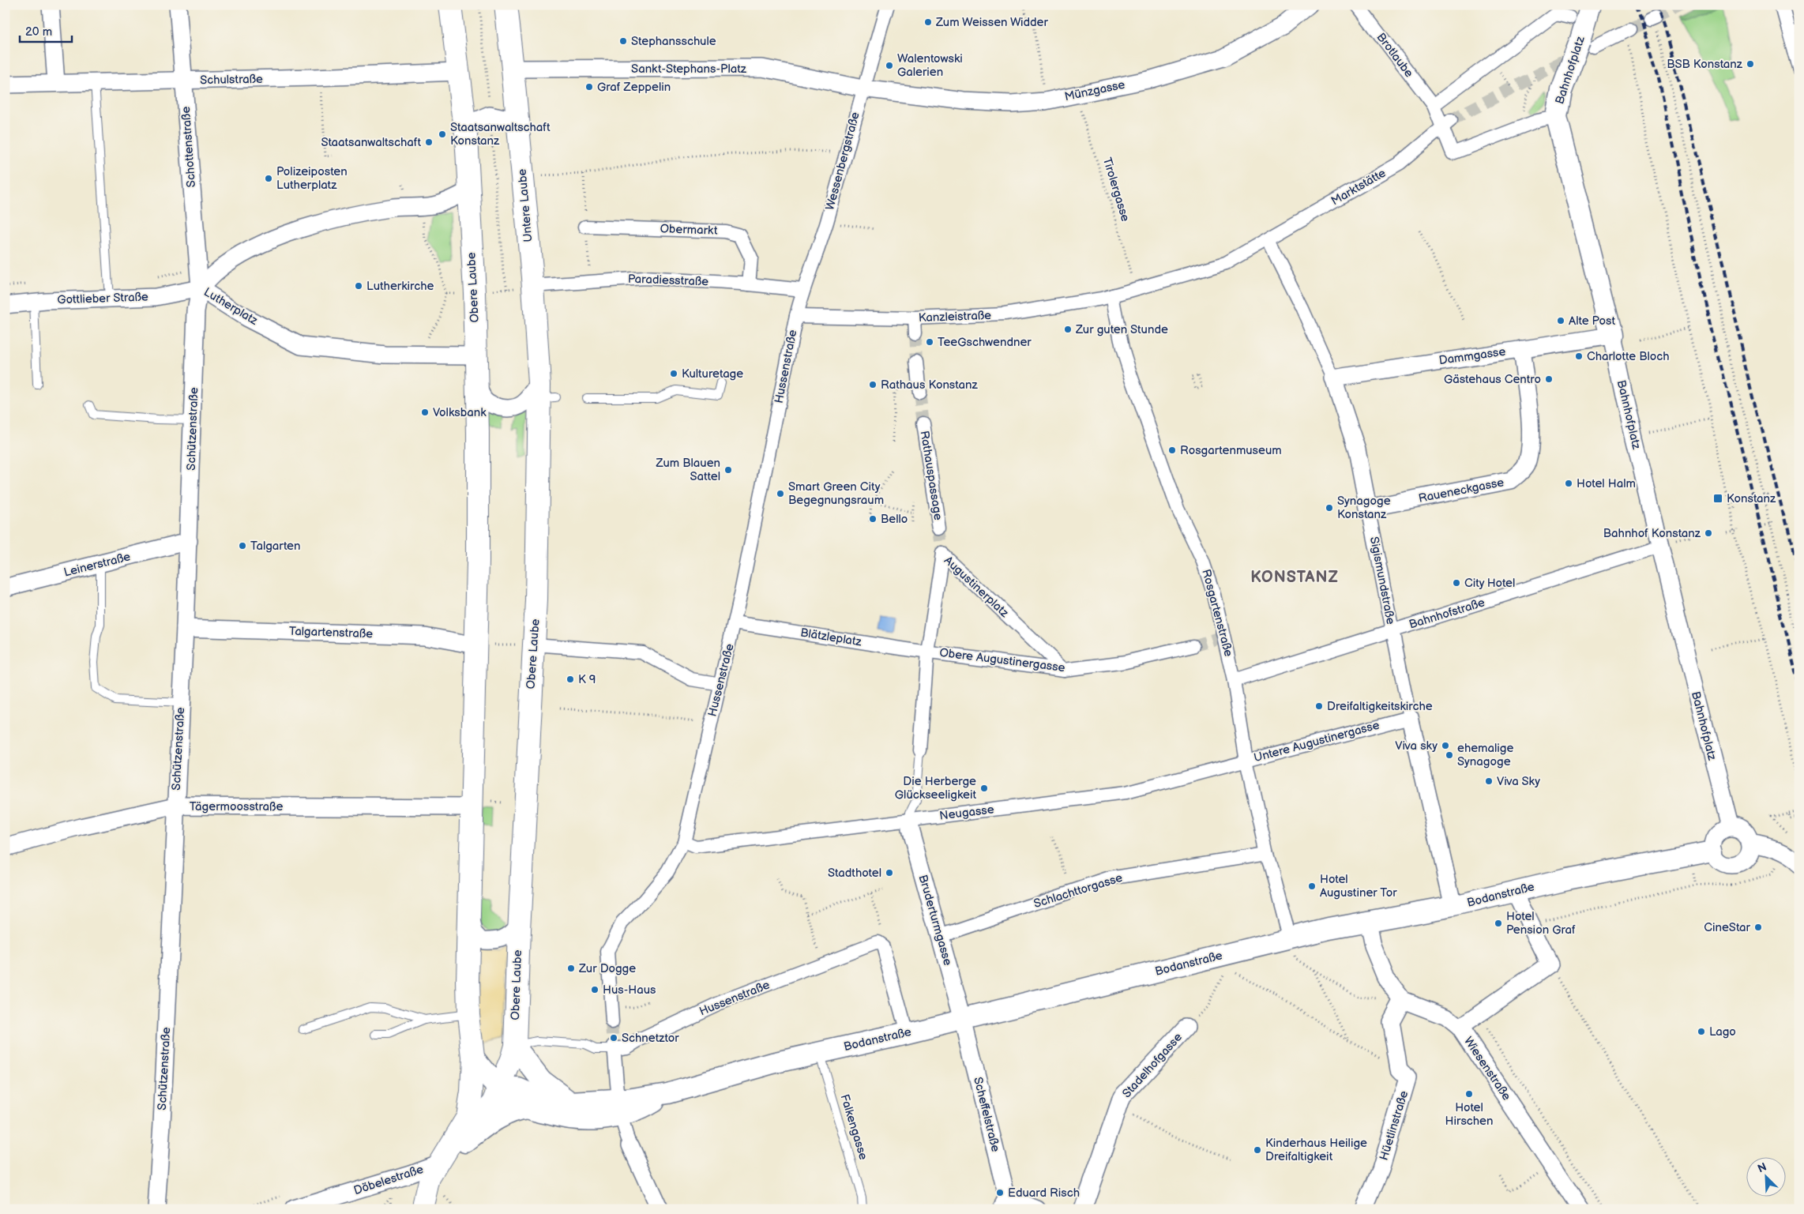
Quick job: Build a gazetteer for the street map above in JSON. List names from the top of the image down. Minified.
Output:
{"streets":{"main road":["Untere Laube","Obere Laube","Döbelestraße"],"street":["Brotlaube","Sankt-Stephans-Platz","Bahnhofplatz","Schulstraße","Münzgasse","Schottenstraße","Wessenbergstraße","Marktstätte","Obermarkt","Paradiesstraße","Gottlieber Straße","Lutherplatz","Kanzleistraße","Dammgasse","Hussenstraße","Schützenstraße","Rathauspassage","Raueneckgasse","Leinerstraße","Sigismundstraße","Augustinerplatz","Rosgartenstraße","Bahnhofstraße","Talgartenstraße","Blätzleplatz","Obere Augustinergasse","Untere Augustinergasse","Tägermoosstraße","Neugasse","Schlachttorgasse","Bodanstraße","Bruderturmgasse","Stadelhofgasse","Wiesenstraße","Scheffelstraße","Hüetlinstraße"],"lane":["Falkengasse"],"path":["Tirolergasse"]},"crossings":[["Sankt-Stephans-Platz","Münzgasse"],["Sankt-Stephans-Platz","Wessenbergstraße"],["Sankt-Stephans-Platz","Untere Laube"],["Bahnhofplatz","Dammgasse"],["Bahnhofplatz","Bahnhofstraße"],["Bahnhofplatz","Bodanstraße"],["Schulstraße","Schottenstraße"],["Münzgasse","Wessenbergstraße"],["Münzgasse","Tirolergasse"],["Schottenstraße","Gottlieber Straße"],["Schottenstraße","Lutherplatz"],["Schottenstraße","Schützenstraße"],["Wessenbergstraße","Paradiesstraße"],["Wessenbergstraße","Kanzleistraße"],["Wessenbergstraße","Hussenstraße"],["Marktstätte","Tirolergasse"],["Marktstätte","Kanzleistraße"],["Marktstätte","Sigismundstraße"],["Marktstätte","Rosgartenstraße"],["Untere Laube","Paradiesstraße"],["Untere Laube","Obere Laube"],["Obermarkt","Paradiesstraße"],["Paradiesstraße","Obere Laube"],["Obere Laube","Lutherplatz"],["Obere Laube","Talgartenstraße"],["Obere Laube","Tägermoosstraße"],["Obere Laube","Bodanstraße"],["Obere Laube","Döbelestraße"],["Gottlieber Straße","Lutherplatz"],["Gottlieber Straße","Schützenstraße"],["Lutherplatz","Schützenstraße"],["Kanzleistraße","Hussenstraße"],["Kanzleistraße","Rosgartenstraße"],["Dammgasse","Raueneckgasse"],["Dammgasse","Sigismundstraße"],["Hussenstraße","Blätzleplatz"],["Hussenstraße","Neugasse"],["Schützenstraße","Leinerstraße"],["Schützenstraße","Talgartenstraße"],["Schützenstraße","Tägermoosstraße"],["Raueneckgasse","Sigismundstraße"],["Sigismundstraße","Bahnhofstraße"],["Sigismundstraße","Untere Augustinergasse"],["Sigismundstraße","Bodanstraße"],["Augustinerplatz","Blätzleplatz"],["Augustinerplatz","Obere Augustinergasse"],["Rosgartenstraße","Bahnhofstraße"],["Rosgartenstraße","Untere Augustinergasse"],["Rosgartenstraße","Neugasse"],["Rosgartenstraße","Schlachttorgasse"],["Rosgartenstraße","Bodanstraße"],["Blätzleplatz","Obere Augustinergasse"],["Untere Augustinergasse","Neugasse"],["Neugasse","Bruderturmgasse"],["Schlachttorgasse","Bruderturmgasse"],["Bodanstraße","Bruderturmgasse"],["Bodanstraße","Scheffelstraße"],["Bodanstraße","Falkengasse"],["Bodanstraße","Döbelestraße"],["Bruderturmgasse","Scheffelstraße"]],"districts":["KONSTANZ"],"places":{"other":["Zum Weissen Widder","Stephansschule","BSB Konstanz","Walentowski Galerien","Graf Zeppelin","Staatsanwaltschaft Konstanz","Staatsanwaltschaft","Polizeiposten Lutherplatz","Lutherkirche","Alte Post","Zur guten Stunde","TeeGschwendner","Charlotte Bloch","Kulturetage","Gästehaus Centro","Rathaus Konstanz","Volksbank","Rosgartenmuseum","Zum Blauen Sattel","Hotel Halm","Smart Green City Begegnungsraum","Synagoge Konstanz","Bello","Bahnhof Konstanz","Talgarten","City Hotel","K 9","Dreifaltigkeitskirche","Viva sky","ehemalige Synagoge","Viva Sky","Die Herberge Glückseeligkeit","Stadthotel","Hotel Augustiner Tor","Hotel Pension Graf","CineStar","Zur Dogge","Hus-Haus","Lago","Schnetztor","Hotel Hirschen","Kinderhaus Heilige Dreifaltigkeit","Eduard Risch"],"transit":["Konstanz"]},"scale_bar":"20 m","north":"top left"}
